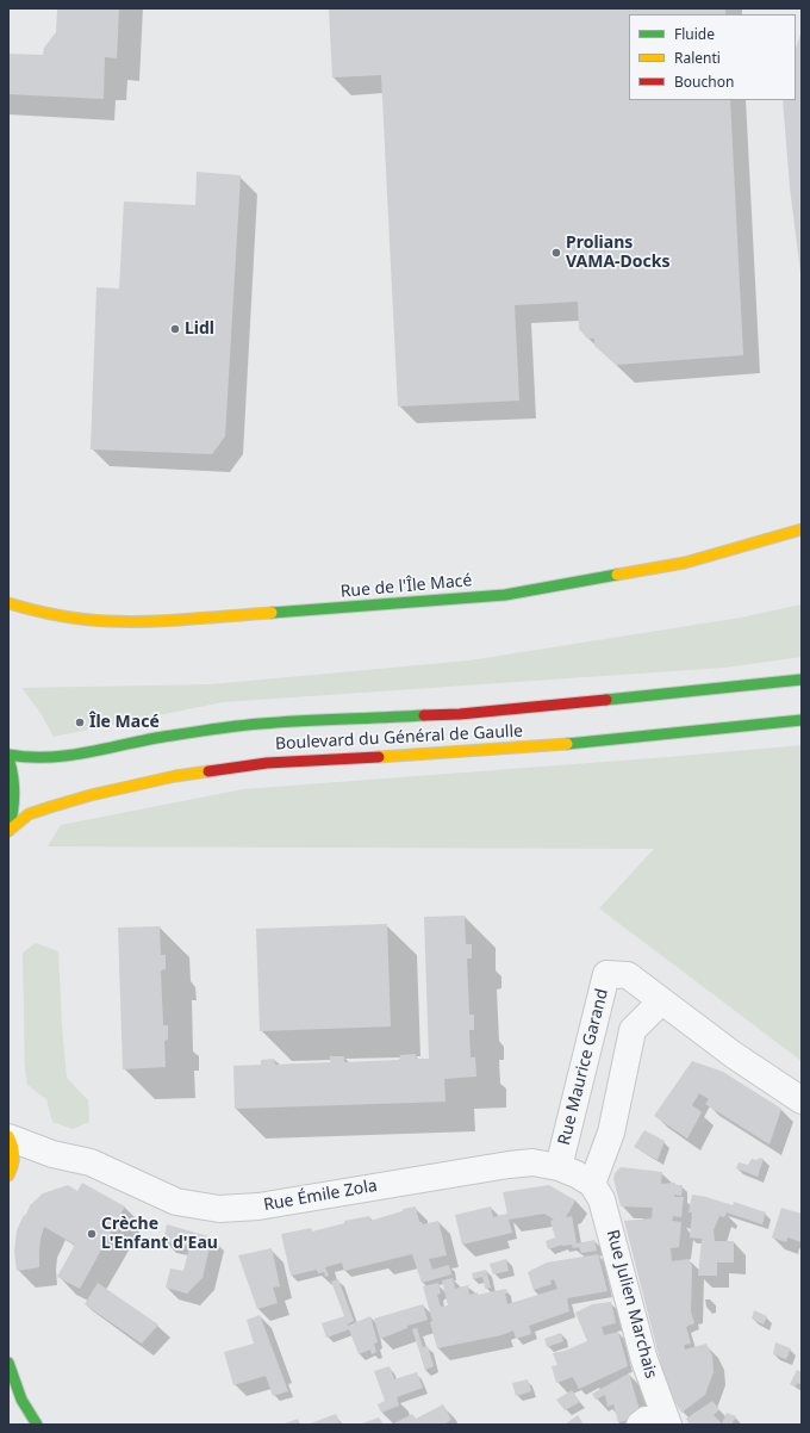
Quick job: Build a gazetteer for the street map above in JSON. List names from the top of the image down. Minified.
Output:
{"streets":{"main road":["Rue de l'Île Macé","Boulevard du Général de Gaulle"],"street":["Rue Maurice Garand","Rue Émile Zola","Rue Julien Marchais"]},"crossings":[["Rue Maurice Garand","Rue Émile Zola"],["Rue Émile Zola","Rue Julien Marchais"]],"places":["Prolians VAMA-Docks","Lidl","Île Macé","Crèche L'Enfant d'Eau"],"legend":["Fluide","Ralenti","Bouchon"]}
